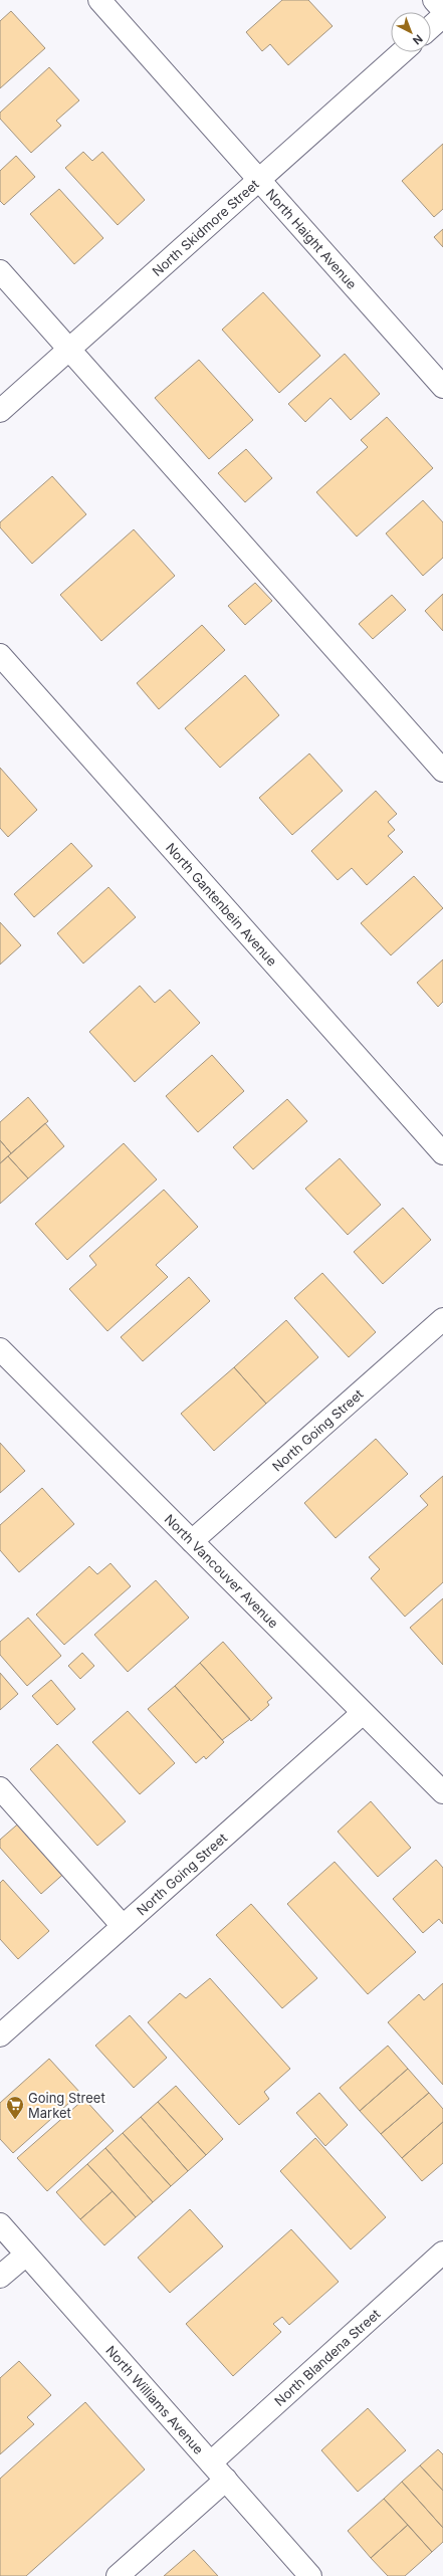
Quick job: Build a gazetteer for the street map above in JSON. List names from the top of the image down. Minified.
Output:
{"streets":{"street":["North Skidmore Street","North Haight Avenue","North Gantenbein Avenue","North Going Street","North Vancouver Avenue","North Blandena Street","North Williams Avenue"]},"crossings":[["North Skidmore Street","North Haight Avenue"],["North Going Street","North Vancouver Avenue"],["North Blandena Street","North Williams Avenue"]],"places":{"supermarket":["Going Street Market"]},"north":"bottom right"}
